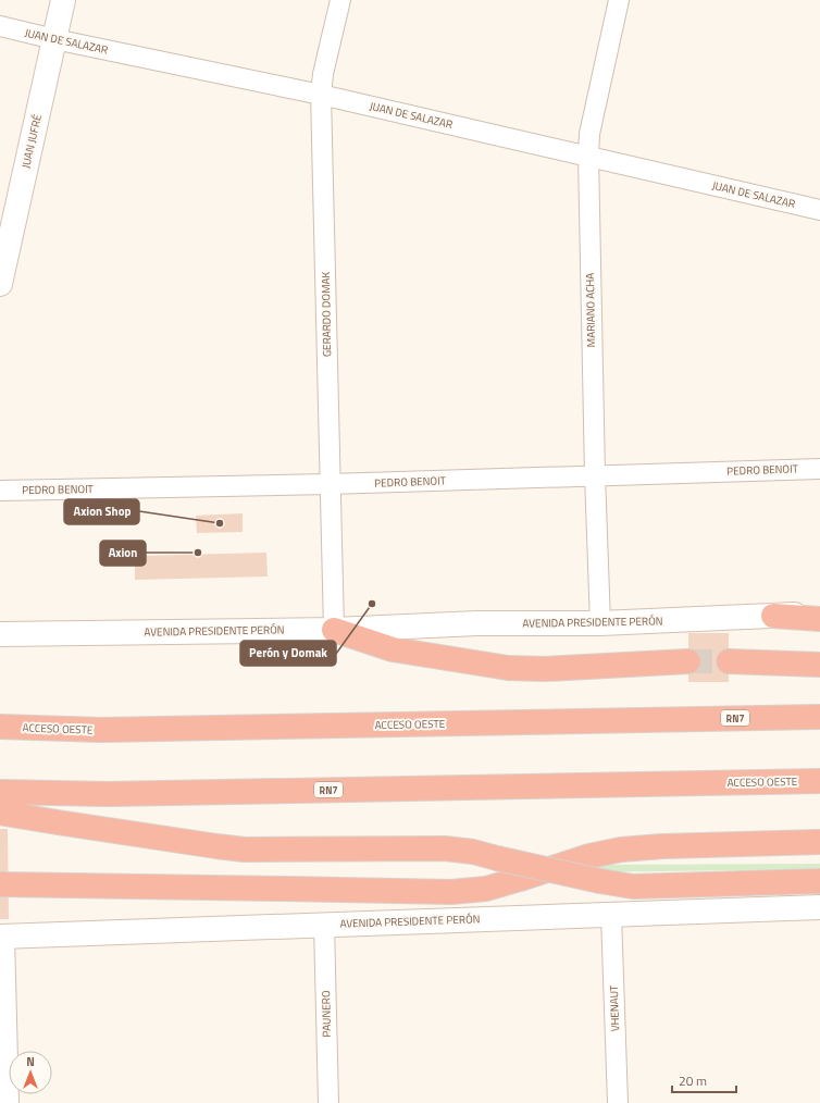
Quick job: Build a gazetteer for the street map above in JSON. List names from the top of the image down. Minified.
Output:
{"streets":{"highway":["RN7","ACCESO OESTE"],"main road":["JUAN JUFRÉ","AVENIDA PRESIDENTE PERÓN"],"street":["JUAN DE SALAZAR","MARIANO ACHA","GERARDO DOMAK","PEDRO BENOIT","VHENAUT","PAUNERO"]},"crossings":[["JUAN DE SALAZAR","JUAN JUFRÉ"],["JUAN DE SALAZAR","MARIANO ACHA"],["JUAN DE SALAZAR","GERARDO DOMAK"],["MARIANO ACHA","PEDRO BENOIT"],["MARIANO ACHA","AVENIDA PRESIDENTE PERÓN"],["GERARDO DOMAK","PEDRO BENOIT"],["GERARDO DOMAK","AVENIDA PRESIDENTE PERÓN"],["AVENIDA PRESIDENTE PERÓN","VHENAUT"],["AVENIDA PRESIDENTE PERÓN","PAUNERO"]],"places":["Axion Shop","Axion","Perón y Domak"],"scale_bar":"20 m","north":"top"}
